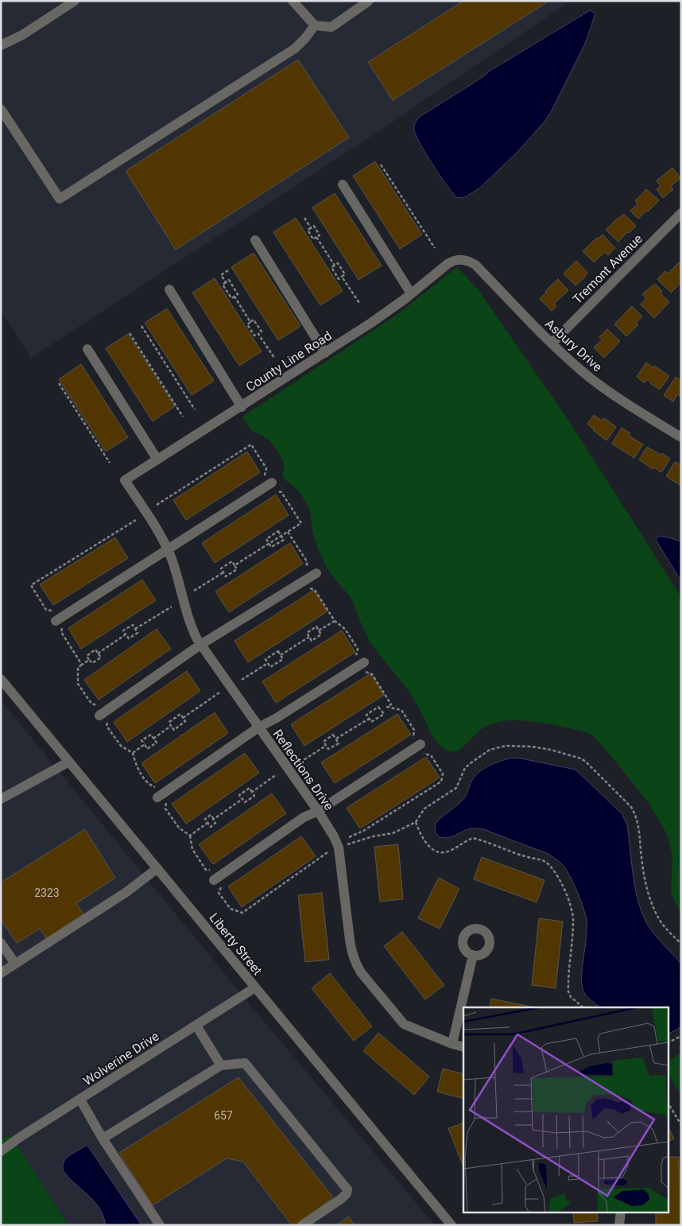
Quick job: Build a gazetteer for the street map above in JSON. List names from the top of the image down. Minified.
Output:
{"streets":{"street":["Tremont Avenue","Asbury Drive","County Line Road","Reflections Drive","Liberty Street","Wolverine Drive"]},"crossings":[["Tremont Avenue","Asbury Drive"],["Asbury Drive","County Line Road"],["County Line Road","Reflections Drive"],["Liberty Street","Wolverine Drive"]],"house_numbers":["2323","657"]}
